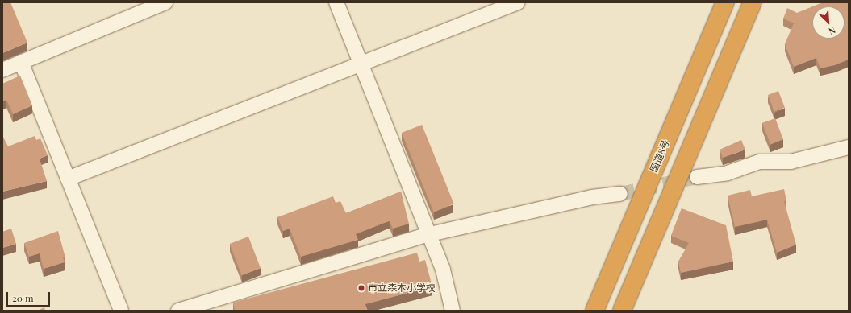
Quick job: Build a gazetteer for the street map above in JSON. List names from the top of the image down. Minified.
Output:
{"streets":{"highway":["国道8号"]},"places":["市立森本小学校"],"scale_bar":"20 m","north":"bottom right"}
